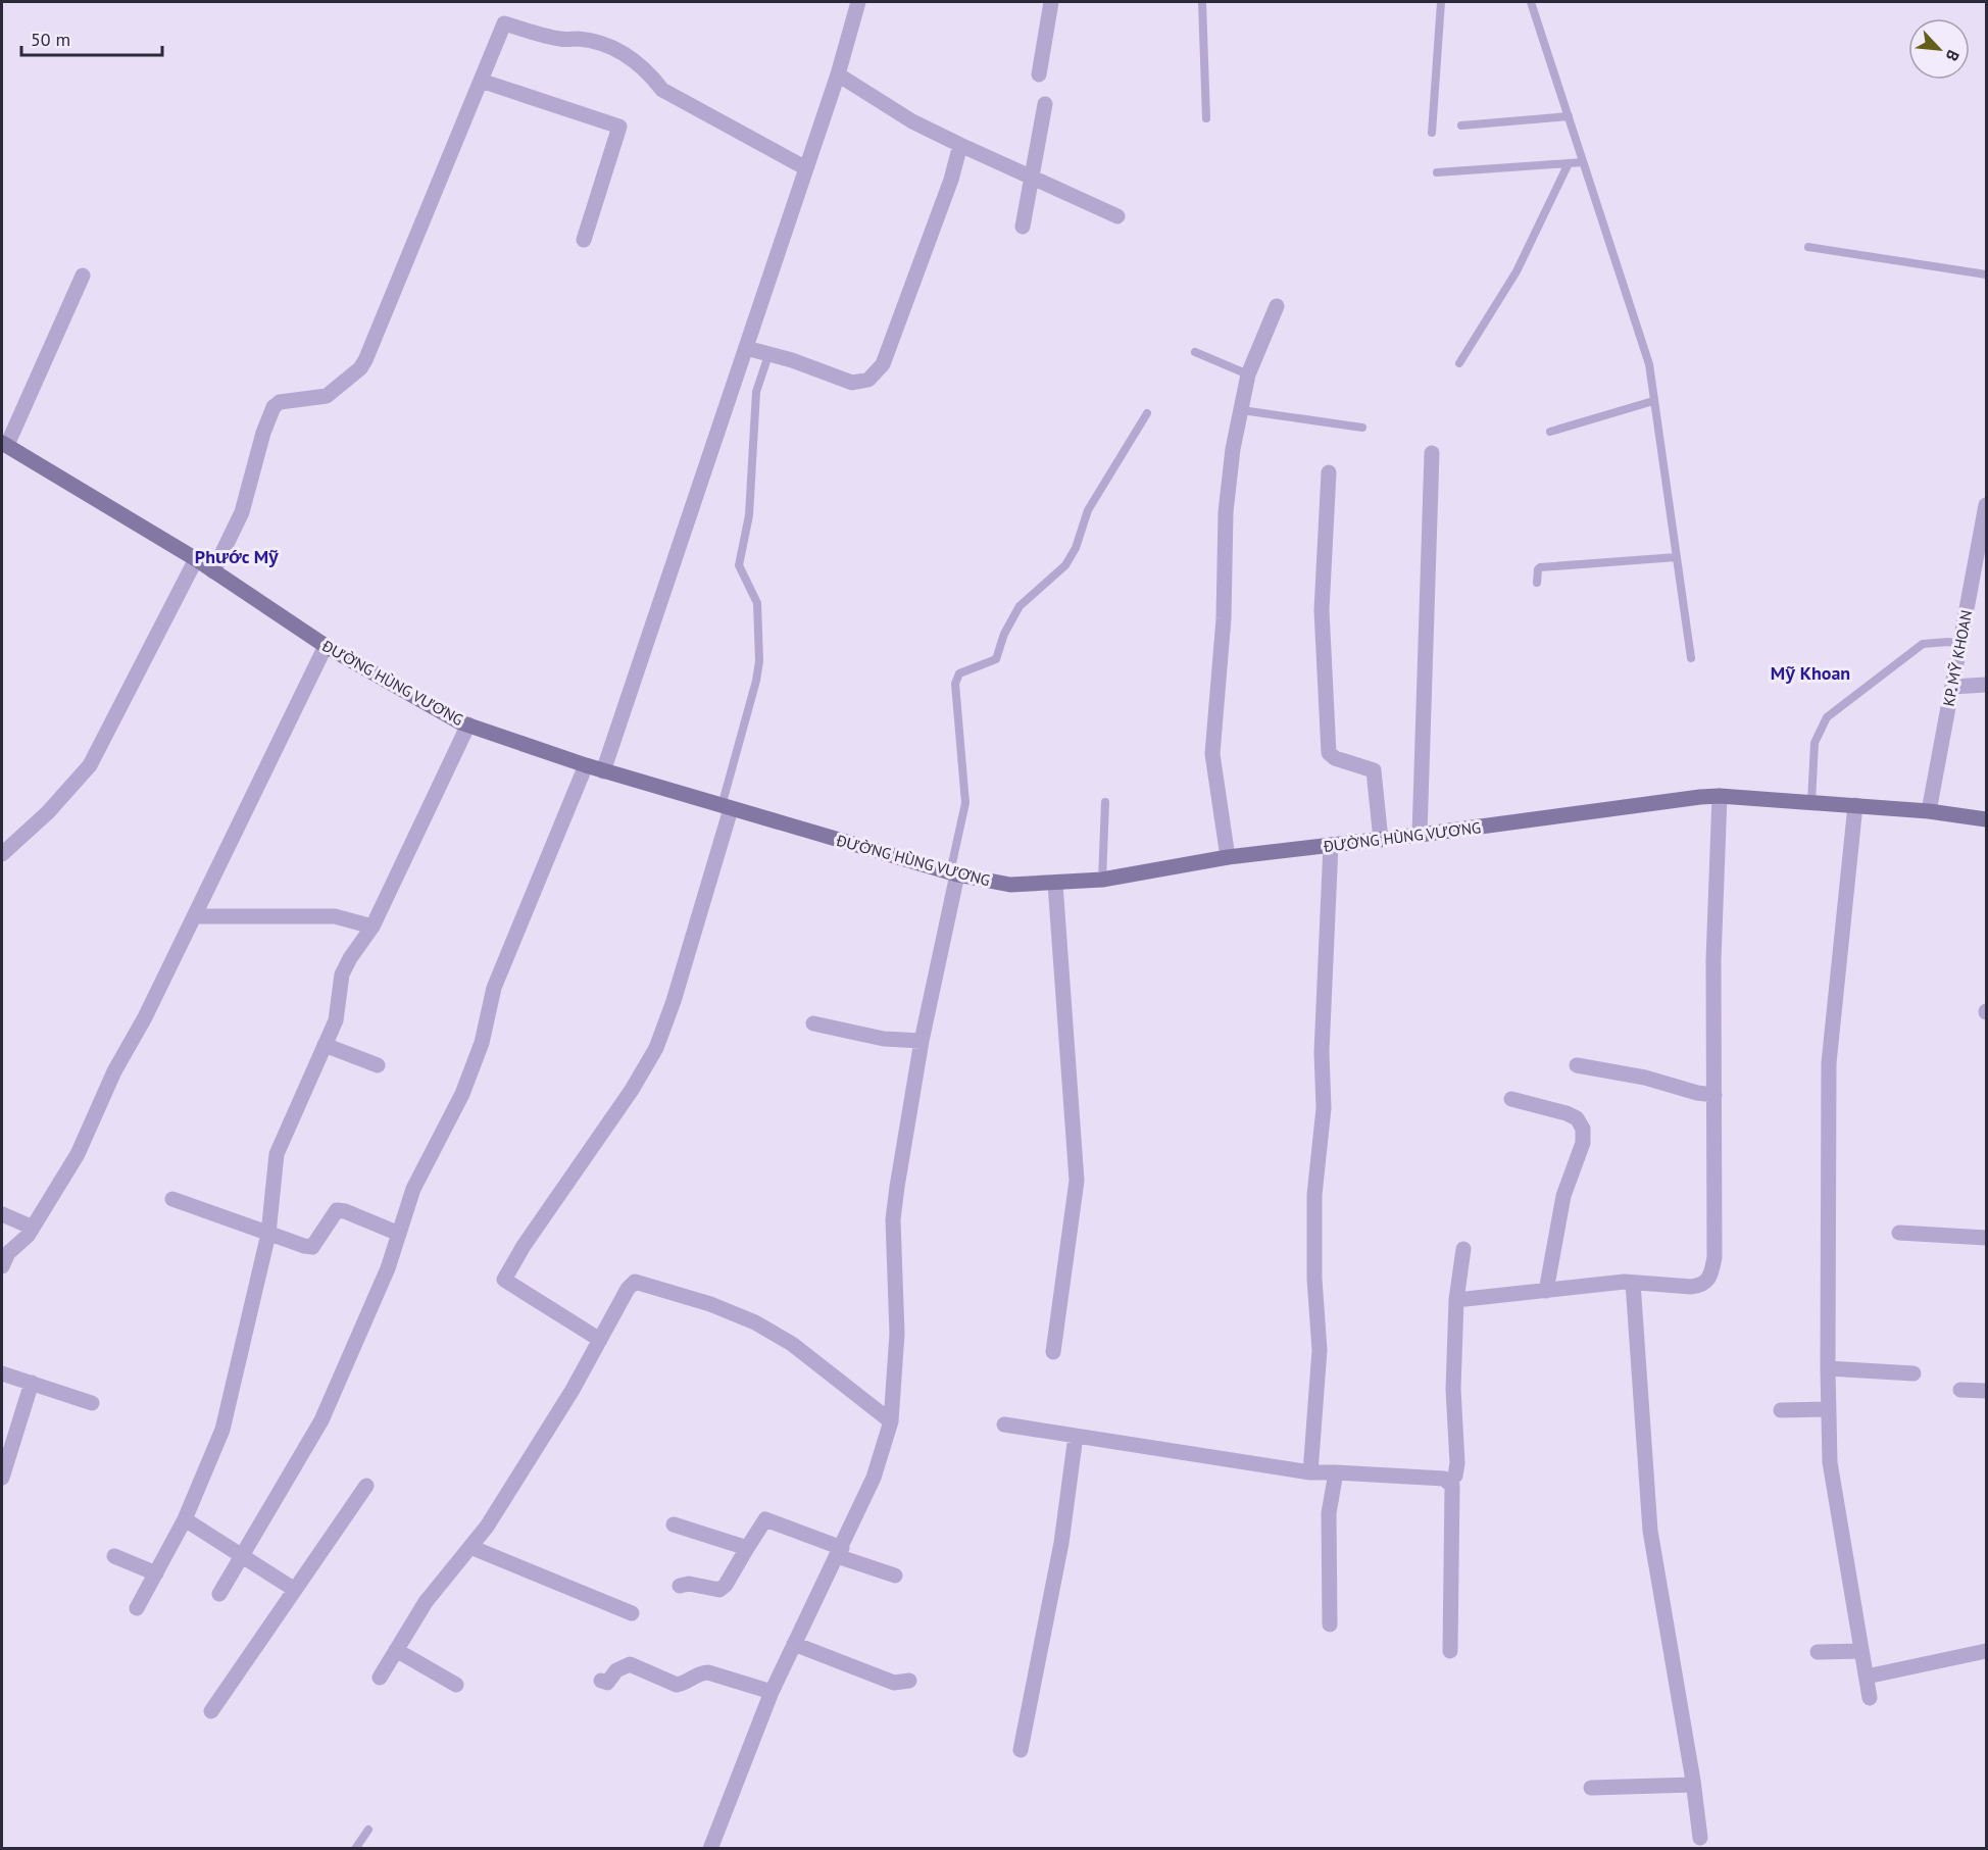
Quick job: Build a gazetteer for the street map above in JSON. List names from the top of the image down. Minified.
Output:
{"streets":{"street":["KP. MỸ KHOAN","ĐƯỜNG HÙNG VƯƠNG"]},"crossings":[["KP. MỸ KHOAN","ĐƯỜNG HÙNG VƯƠNG"]],"districts":["Phước Mỹ","Mỹ Khoan"],"scale_bar":"50 m","north":"bottom right"}
